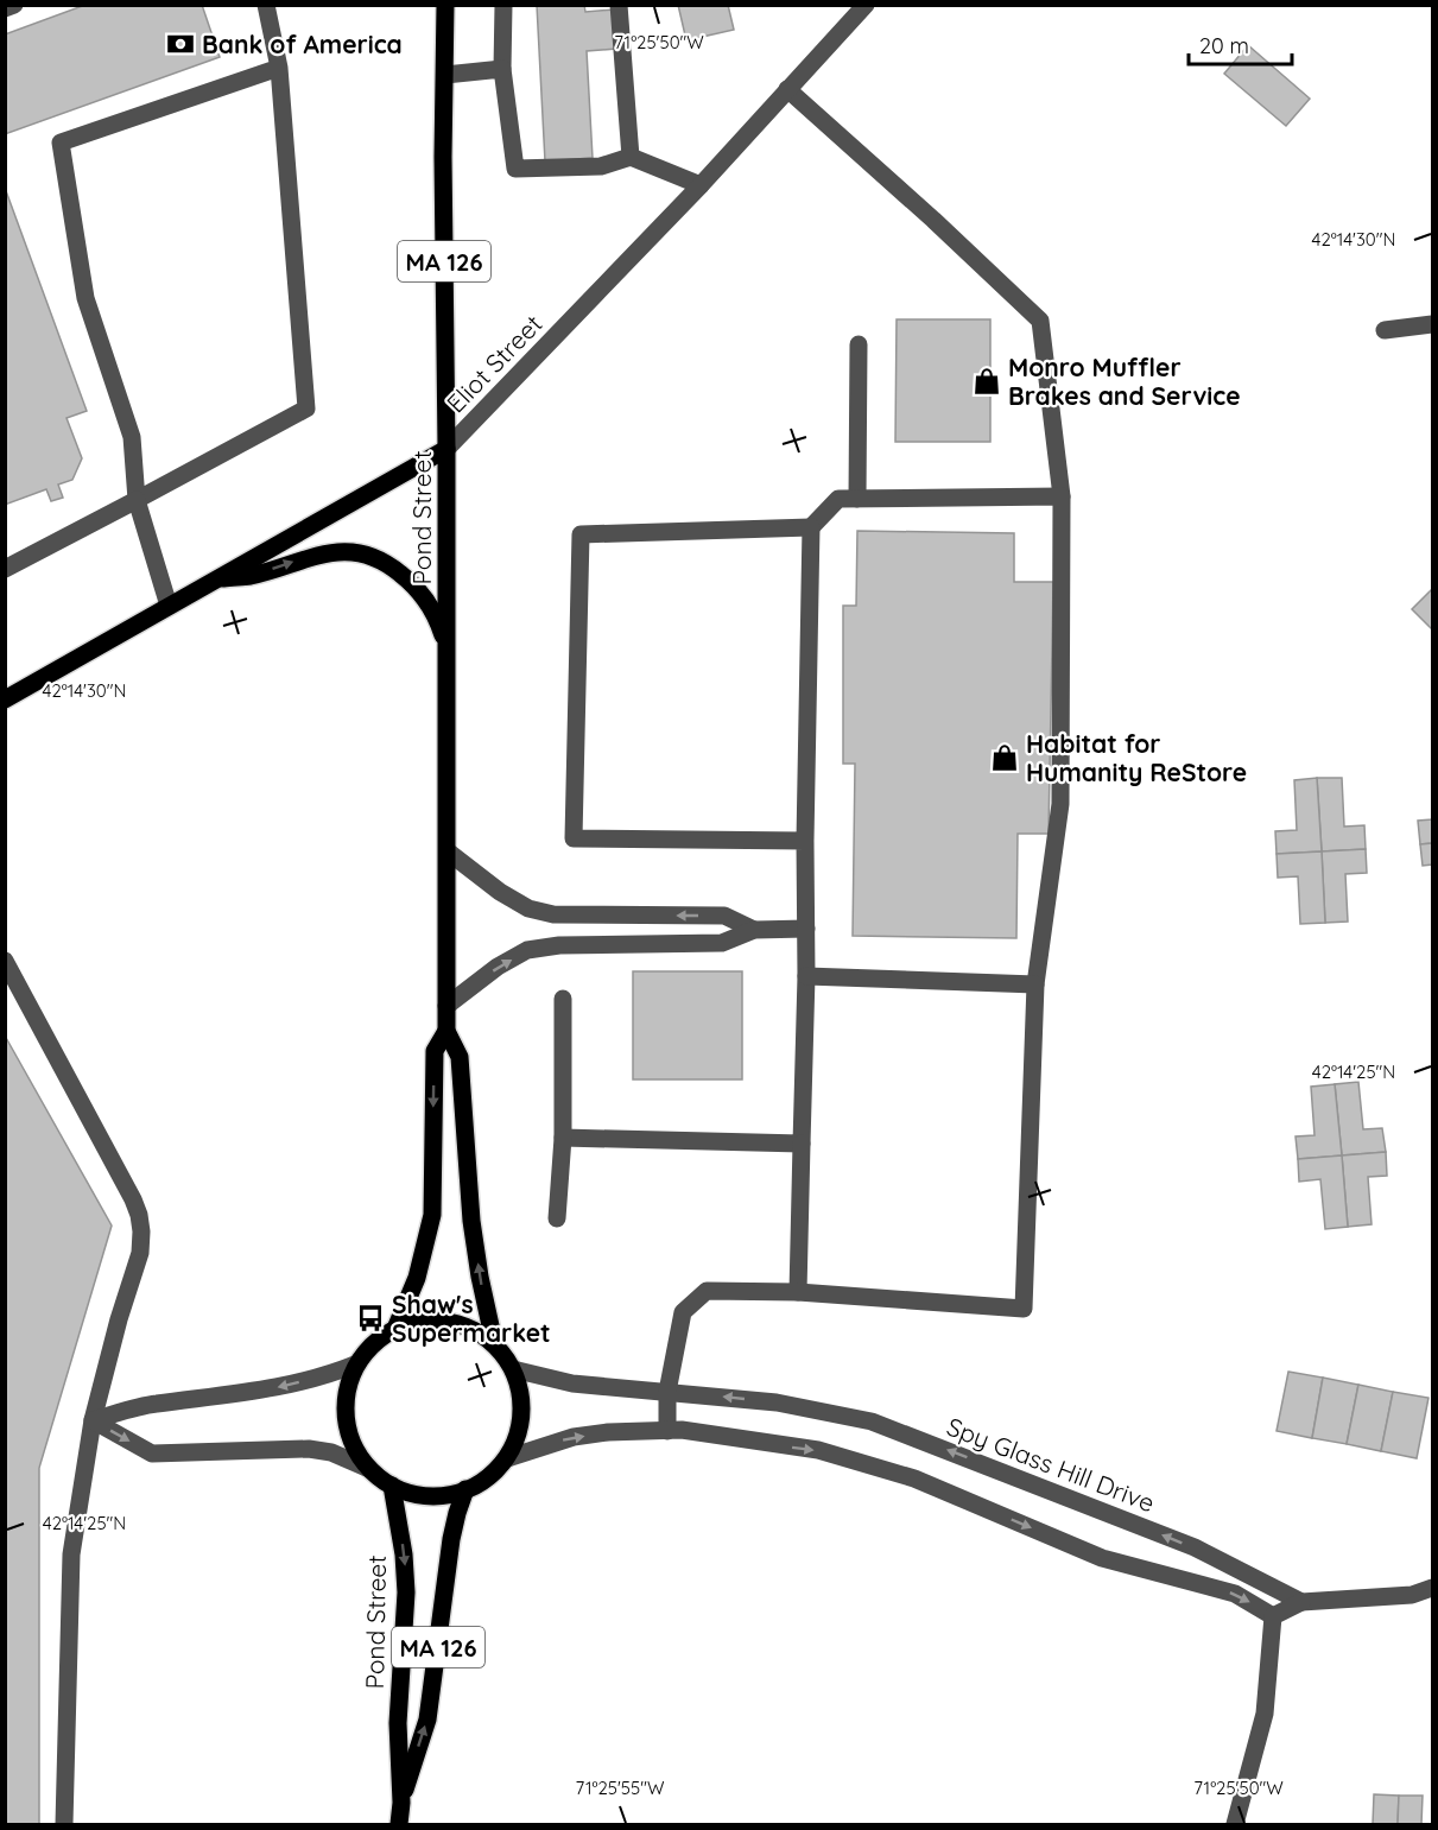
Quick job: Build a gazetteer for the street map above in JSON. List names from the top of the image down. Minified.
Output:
{"streets":{"main road":["MA 126","Eliot Street","Pond Street"],"street":["Spy Glass Hill Drive"]},"crossings":[["MA 126","Pond Street"],["MA 126","Spy Glass Hill Drive"],["Eliot Street","Pond Street"],["Pond Street","Spy Glass Hill Drive"]],"places":{"bank":["Bank of America"],"shop":["Monro Muffler Brakes and Service","Habitat for Humanity ReStore"],"bus stop":["Shaw's Supermarket"]},"scale_bar":"20 m","coordinates":["71°25'50\"W","42°14'30\"N","42°14'25\"N","71°25'55\"W"]}
